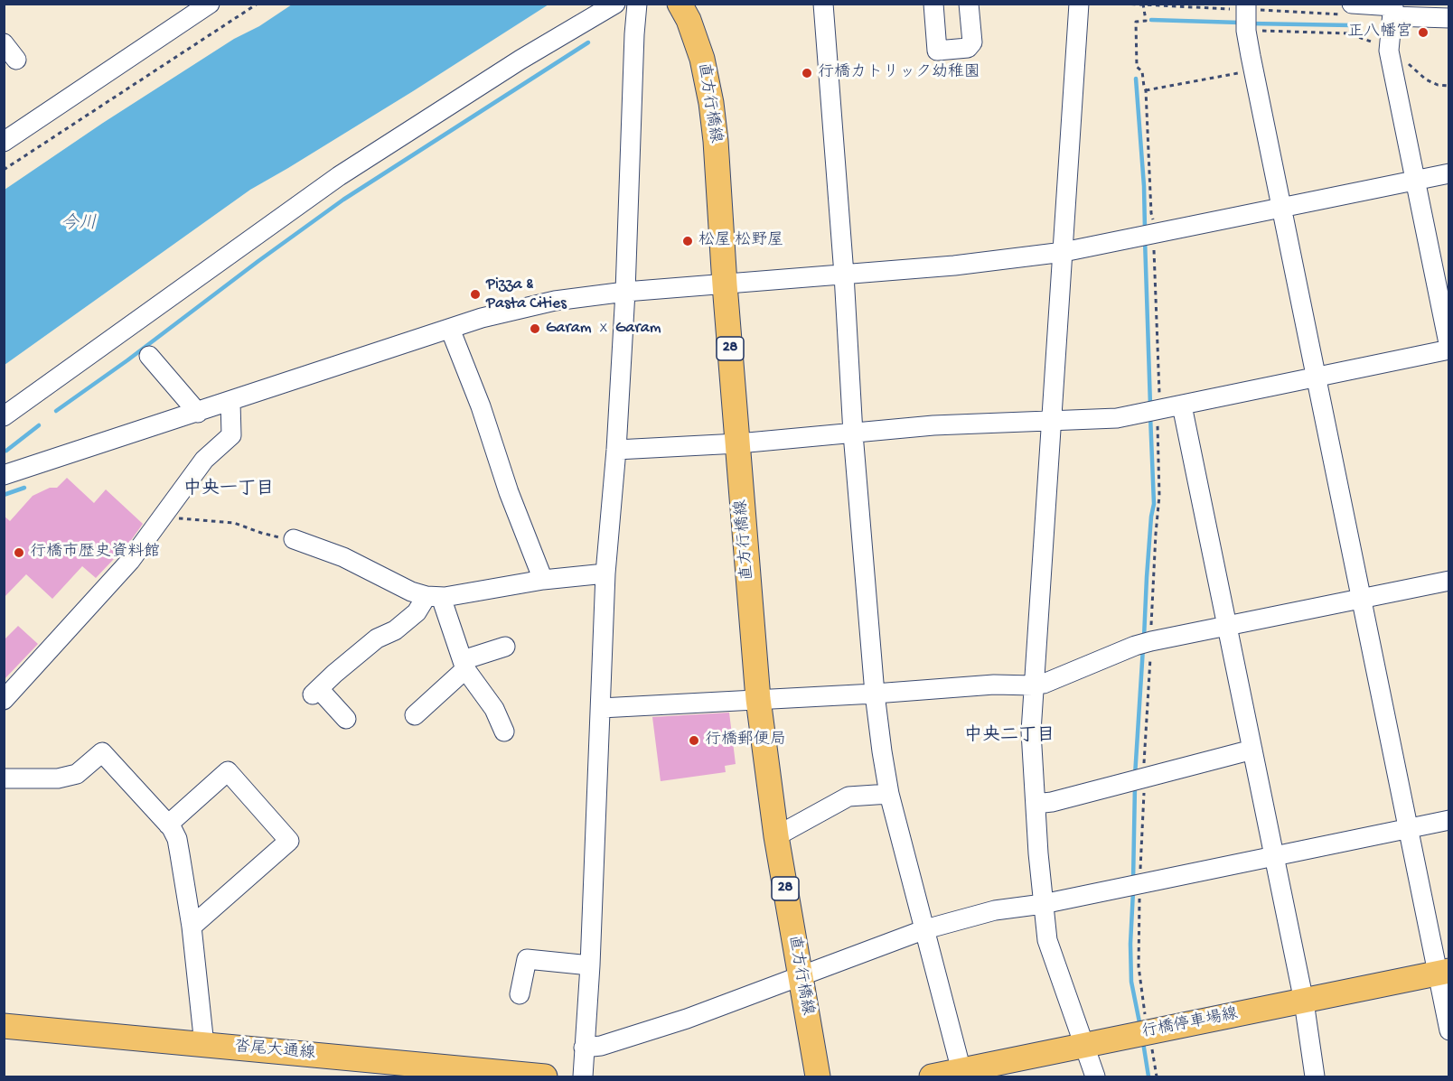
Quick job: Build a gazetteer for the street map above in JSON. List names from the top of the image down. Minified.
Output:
{"streets":{"main road":["直方行橋線","28","行橋停車場線","沓尾大通線"]},"districts":["中央一丁目","中央二丁目"],"water":["今川"],"places":["正八幡宮","行橋カトリック幼稚園","松屋 松野屋","Pizza & Pasta Cities","Garam ｘ Garam","行橋市歴史資料館","行橋郵便局"]}
